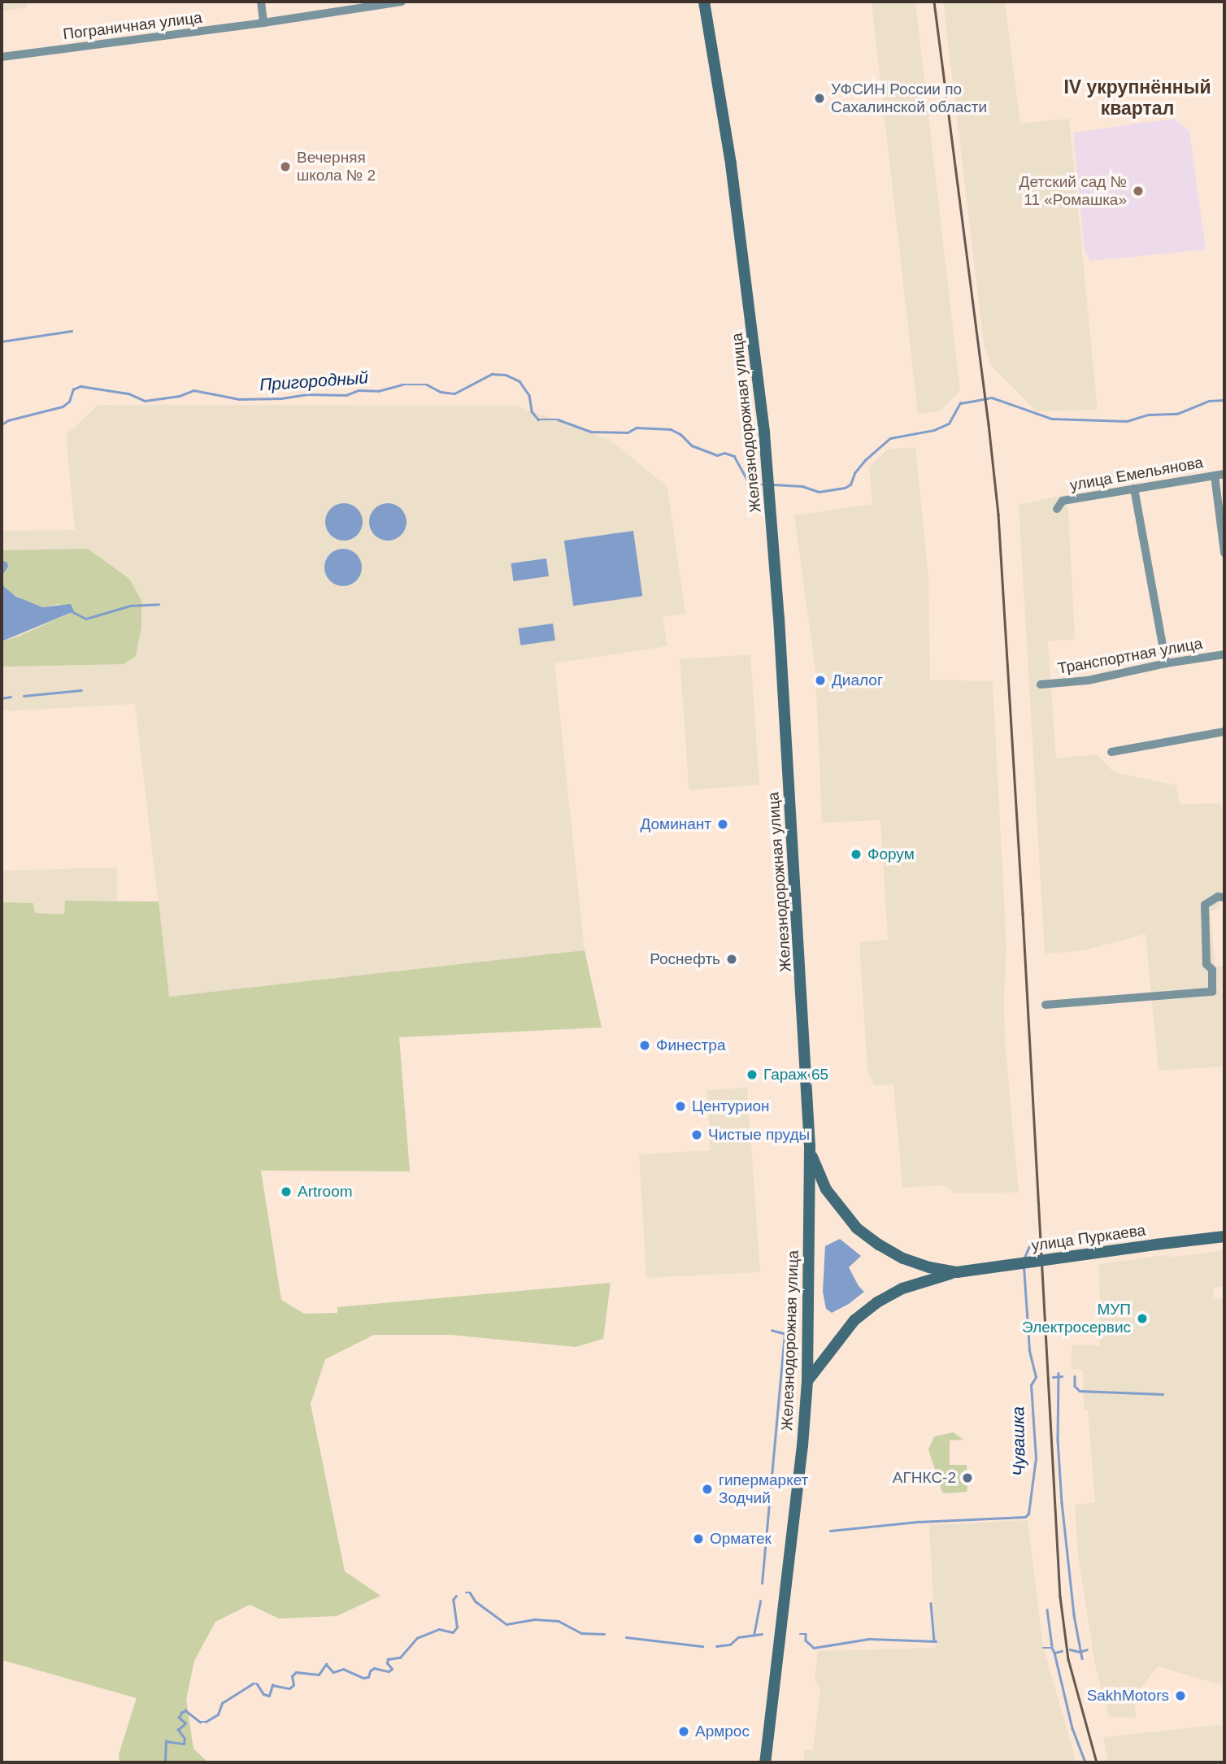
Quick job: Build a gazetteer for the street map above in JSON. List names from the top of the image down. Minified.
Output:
{"streets":{"main road":["Железнодорожная улица","улица Пуркаева"],"street":["Пограничная улица","улица Емельянова","Транспортная улица"]},"districts":["IV укрупнённый квартал"],"water":["Пригородный","Чувашка"],"places":["УФСИН России по Сахалинской области","Вечерняя школа № 2","Детский сад № 11 «Ромашка»","Диалог","Доминант","Форум","Роснефть","Финестра","Гараж 65","Центурион","Чистые пруды","Artroom","МУП Электросервис","АГНКС-2","гипермаркет Зодчий","Орматек","SakhMotors","Армрос"]}
